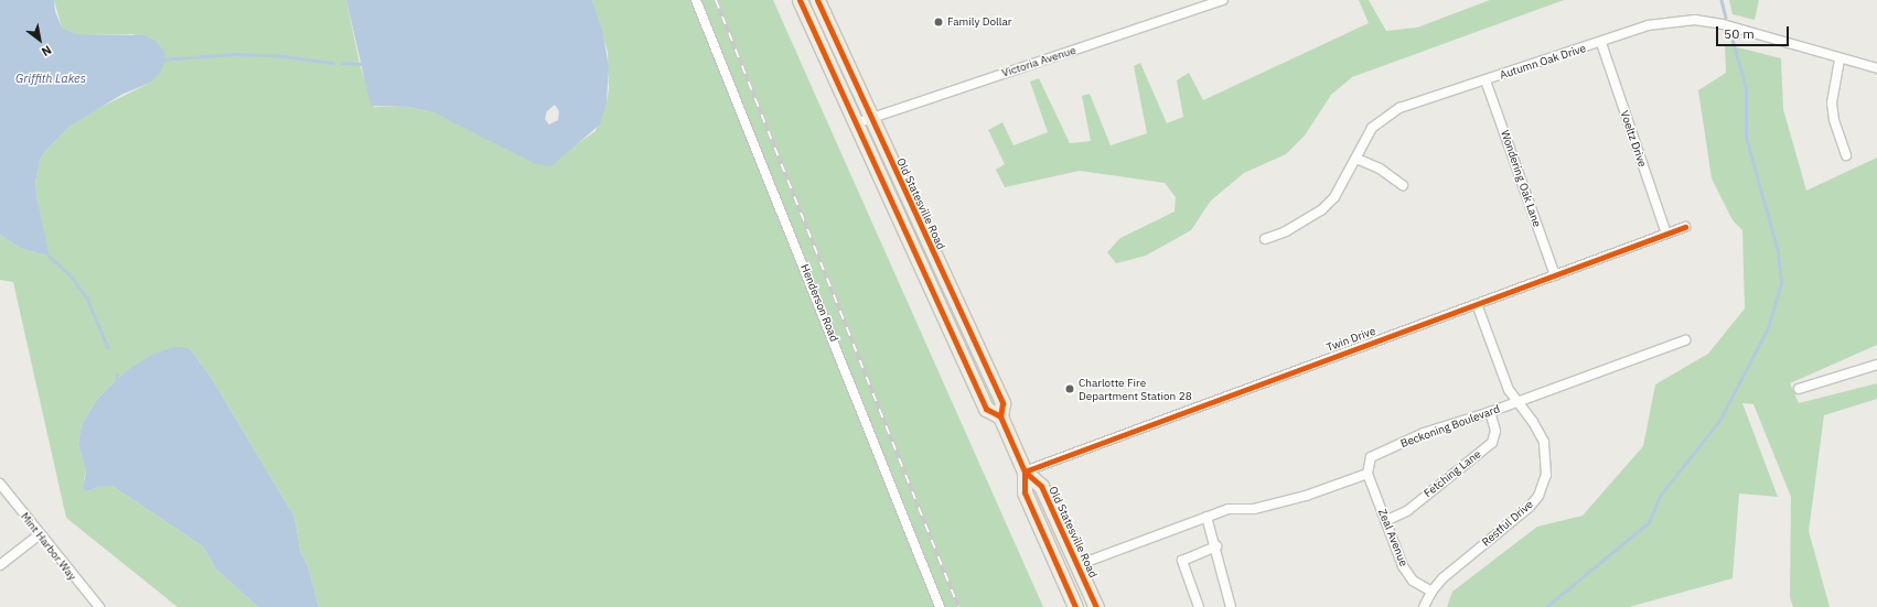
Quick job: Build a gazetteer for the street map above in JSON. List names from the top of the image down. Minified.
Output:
{"streets":{"main road":["Old Statesville Road"],"street":["Victoria Avenue","Autumn Oak Drive","Voeltz Drive","Wondering Oak Lane","Henderson Road","Twin Drive","Beckoning Boulevard","Fetching Lane","Restful Drive","Zeal Avenue","Mint Harbor Way"]},"crossings":[["Victoria Avenue","Old Statesville Road"],["Autumn Oak Drive","Voeltz Drive"],["Autumn Oak Drive","Wondering Oak Lane"],["Voeltz Drive","Twin Drive"],["Wondering Oak Lane","Twin Drive"],["Old Statesville Road","Twin Drive"],["Twin Drive","Restful Drive"],["Beckoning Boulevard","Fetching Lane"],["Beckoning Boulevard","Restful Drive"],["Beckoning Boulevard","Zeal Avenue"],["Fetching Lane","Zeal Avenue"],["Restful Drive","Zeal Avenue"]],"water":["Griffith Lakes"],"places":["Family Dollar","Charlotte Fire Department Station 28"],"scale_bar":"50 m","north":"bottom right"}
